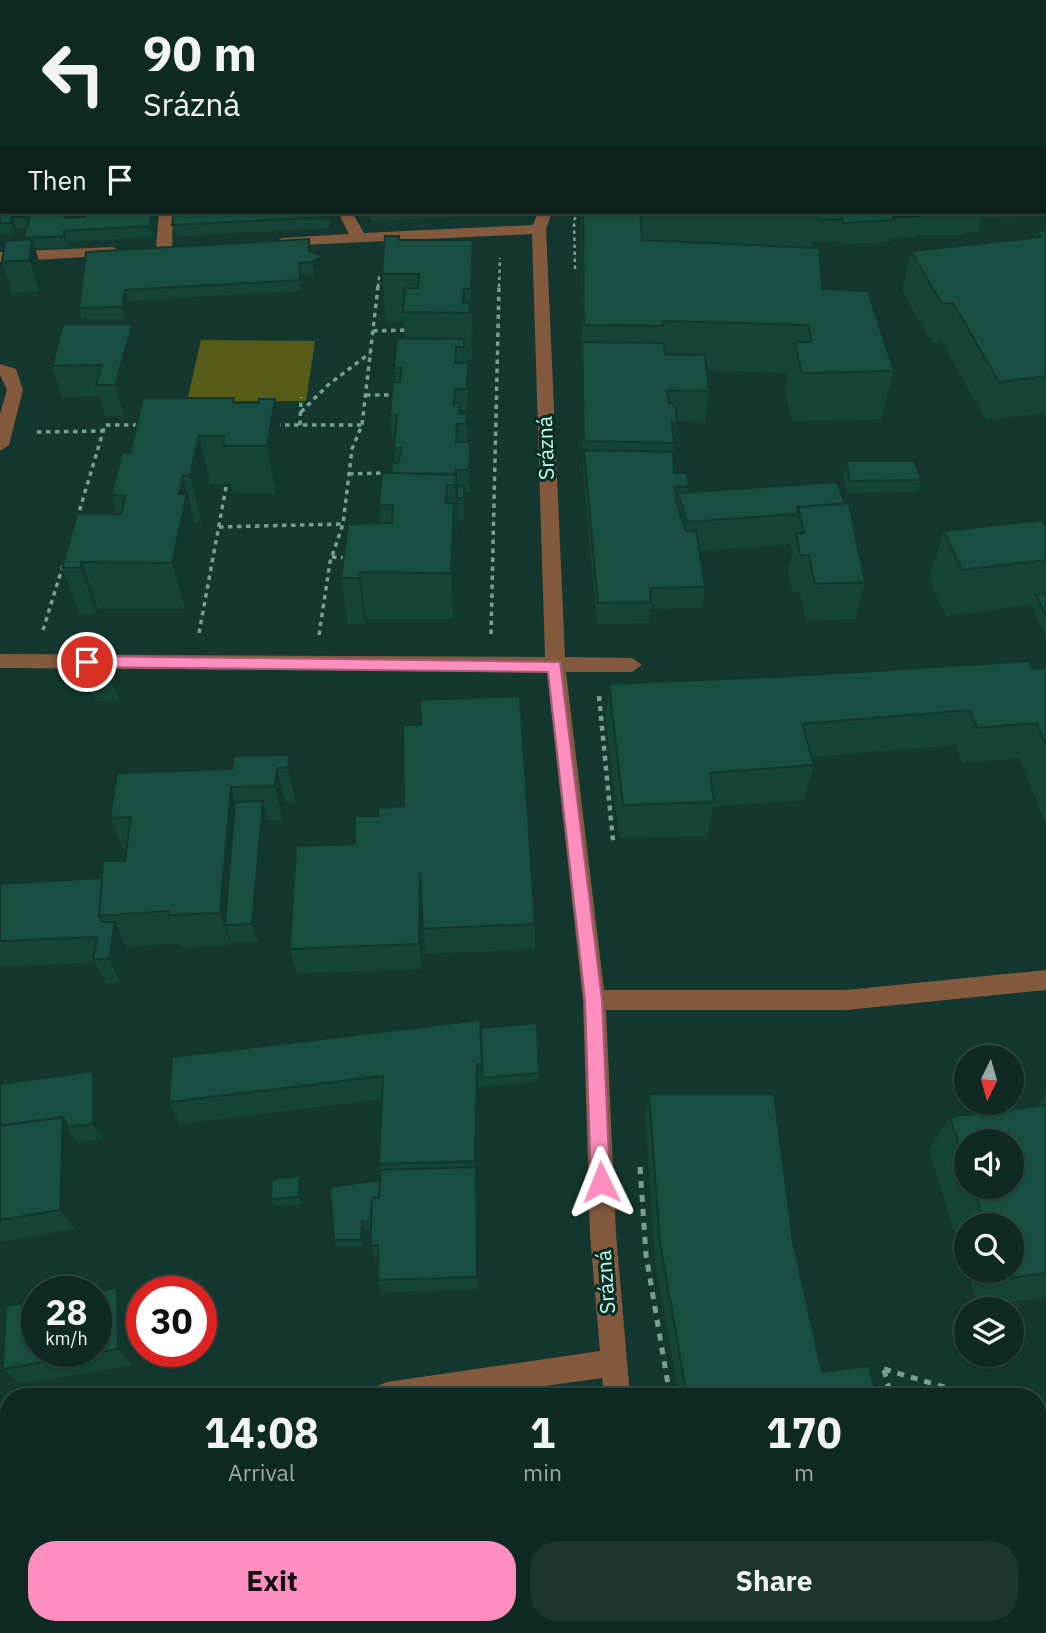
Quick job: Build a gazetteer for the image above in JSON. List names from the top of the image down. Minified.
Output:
{"streets":{"street":["Srázná"]},"north":"bottom","page":{"turn":["90 m","Srázná"],"then":"Then","speed":"28 km/h","limit":"30","eta":["14:08","Arrival","1","min","170","m"],"buttons":["Exit","Share"]}}
